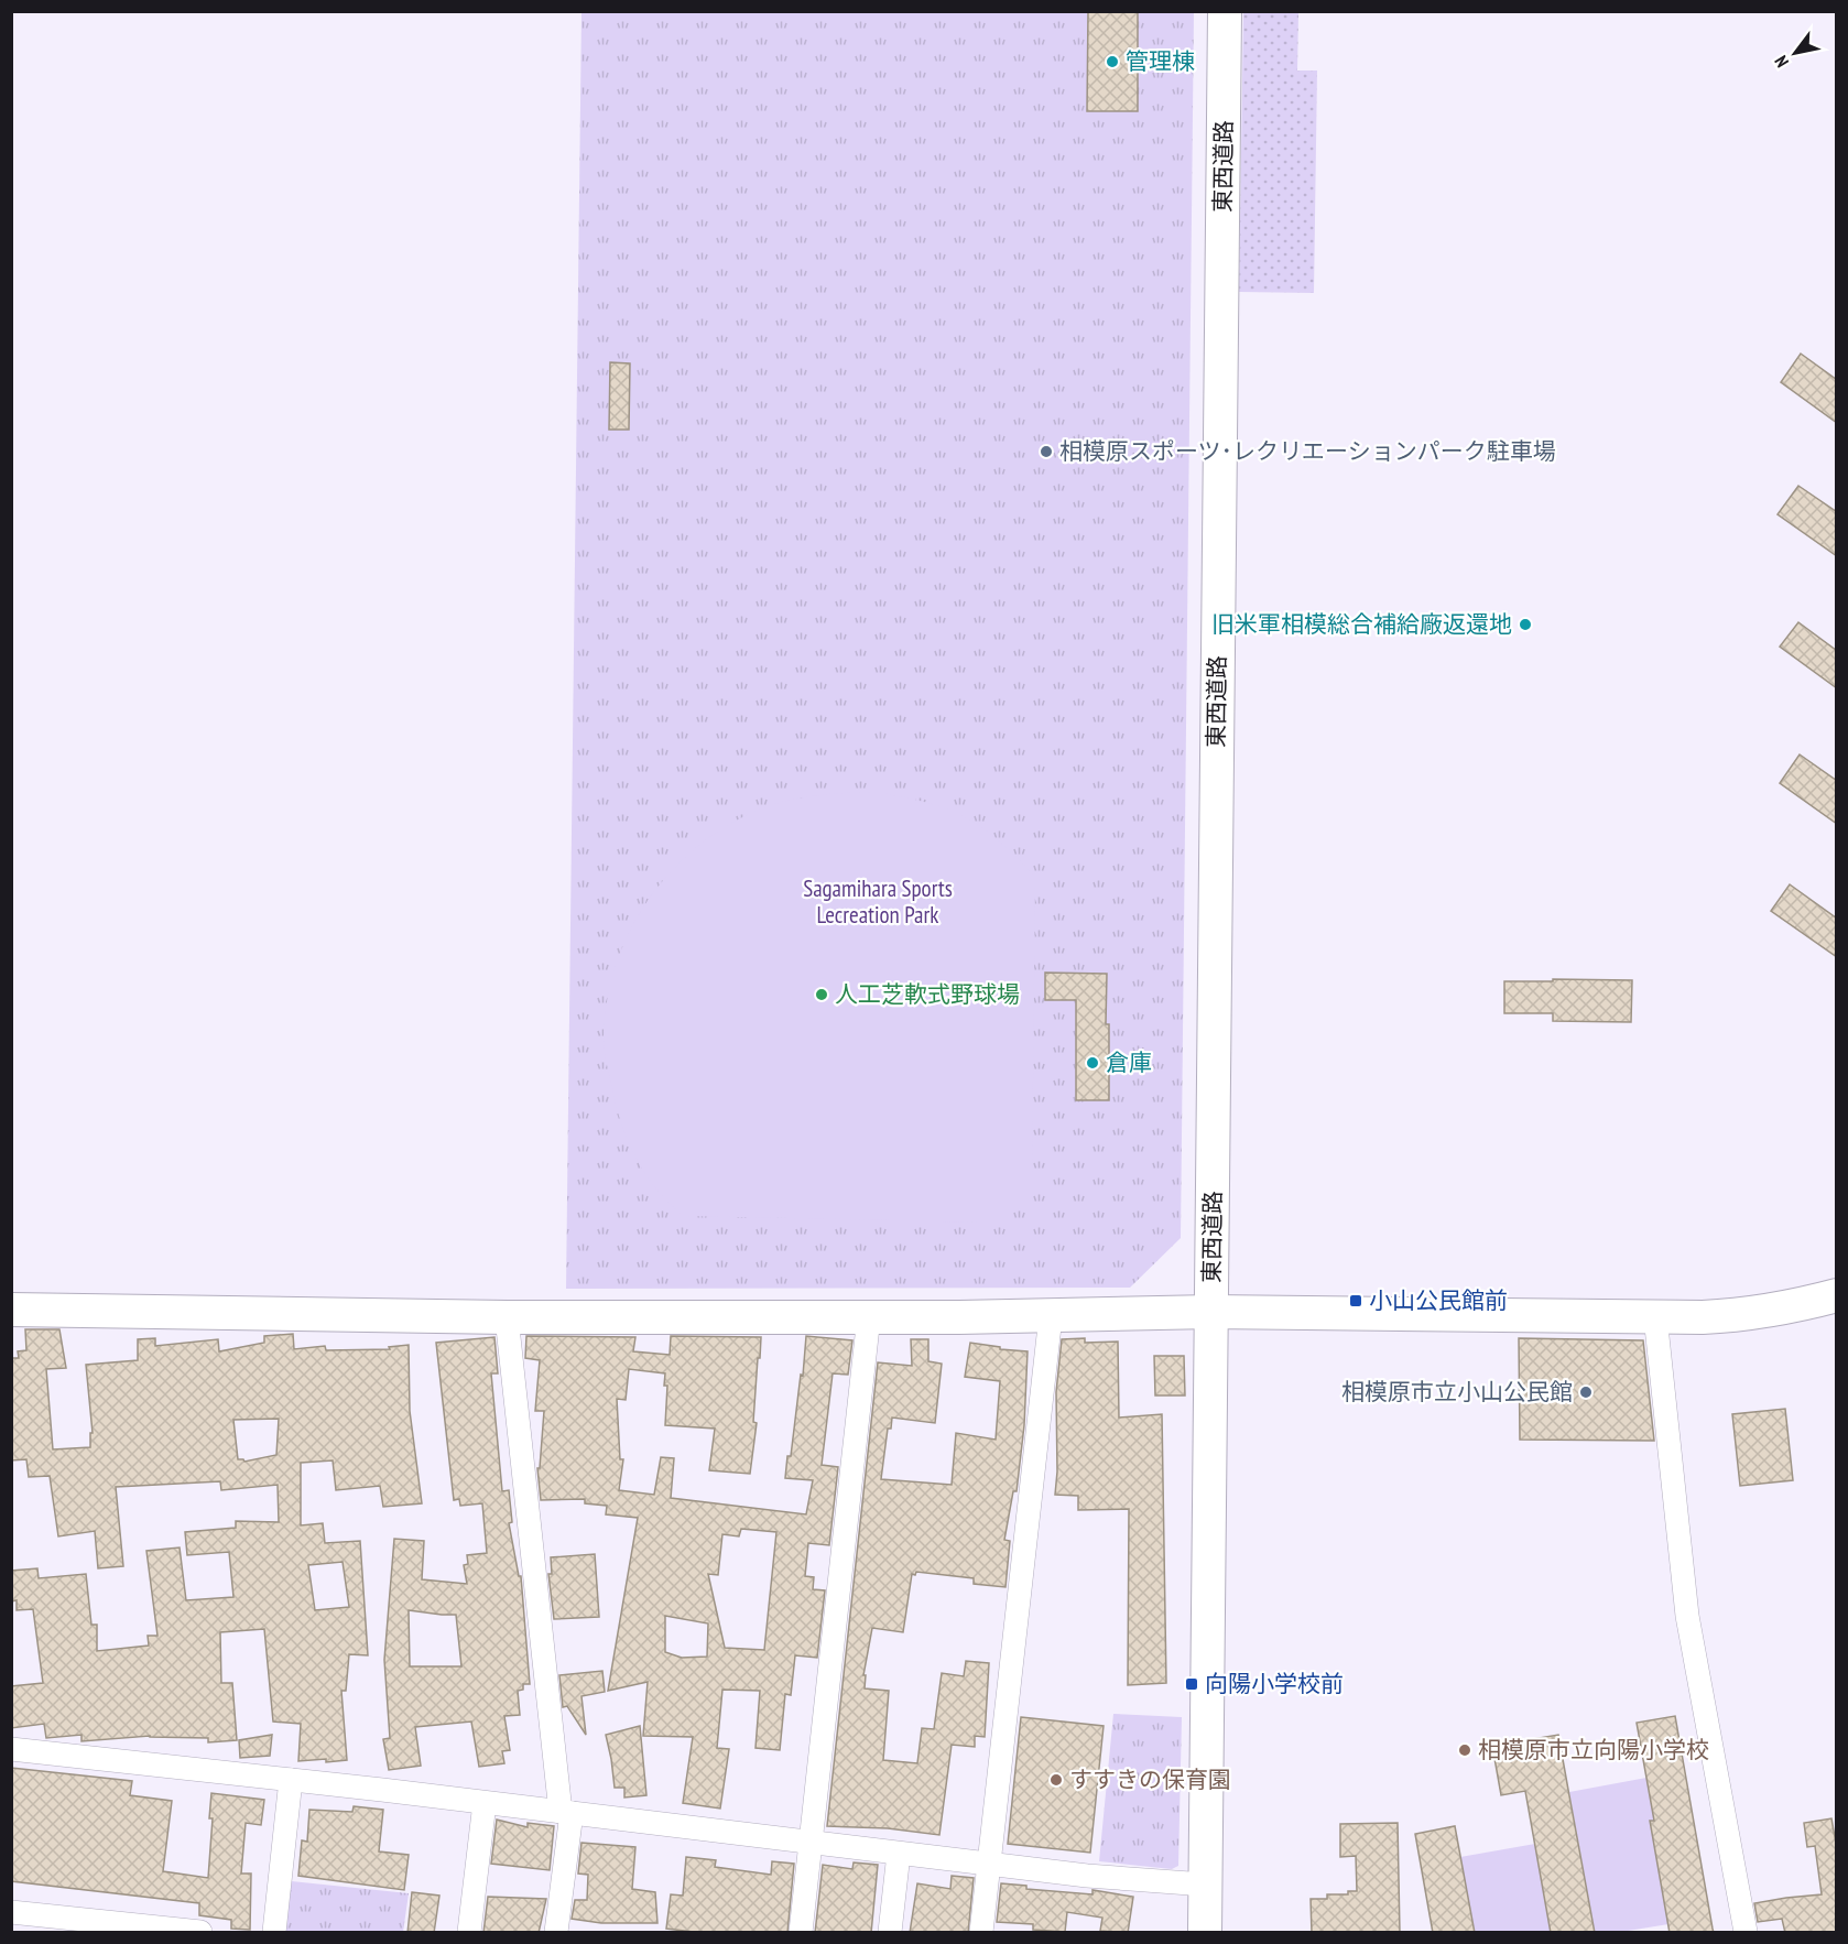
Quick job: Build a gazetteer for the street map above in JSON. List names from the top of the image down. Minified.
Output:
{"streets":{"street":["東西道路"]},"parks":["Sagamihara Sports Lecreation Park"],"places":{"other":["管理棟","相模原スポーツ･レクリエーションパーク駐車場","旧米軍相模総合補給廠返還地","人工芝軟式野球場","倉庫","相模原市立小山公民館","相模原市立向陽小学校","すすきの保育園"],"transit":["小山公民館前","向陽小学校前"]},"north":"bottom left"}
